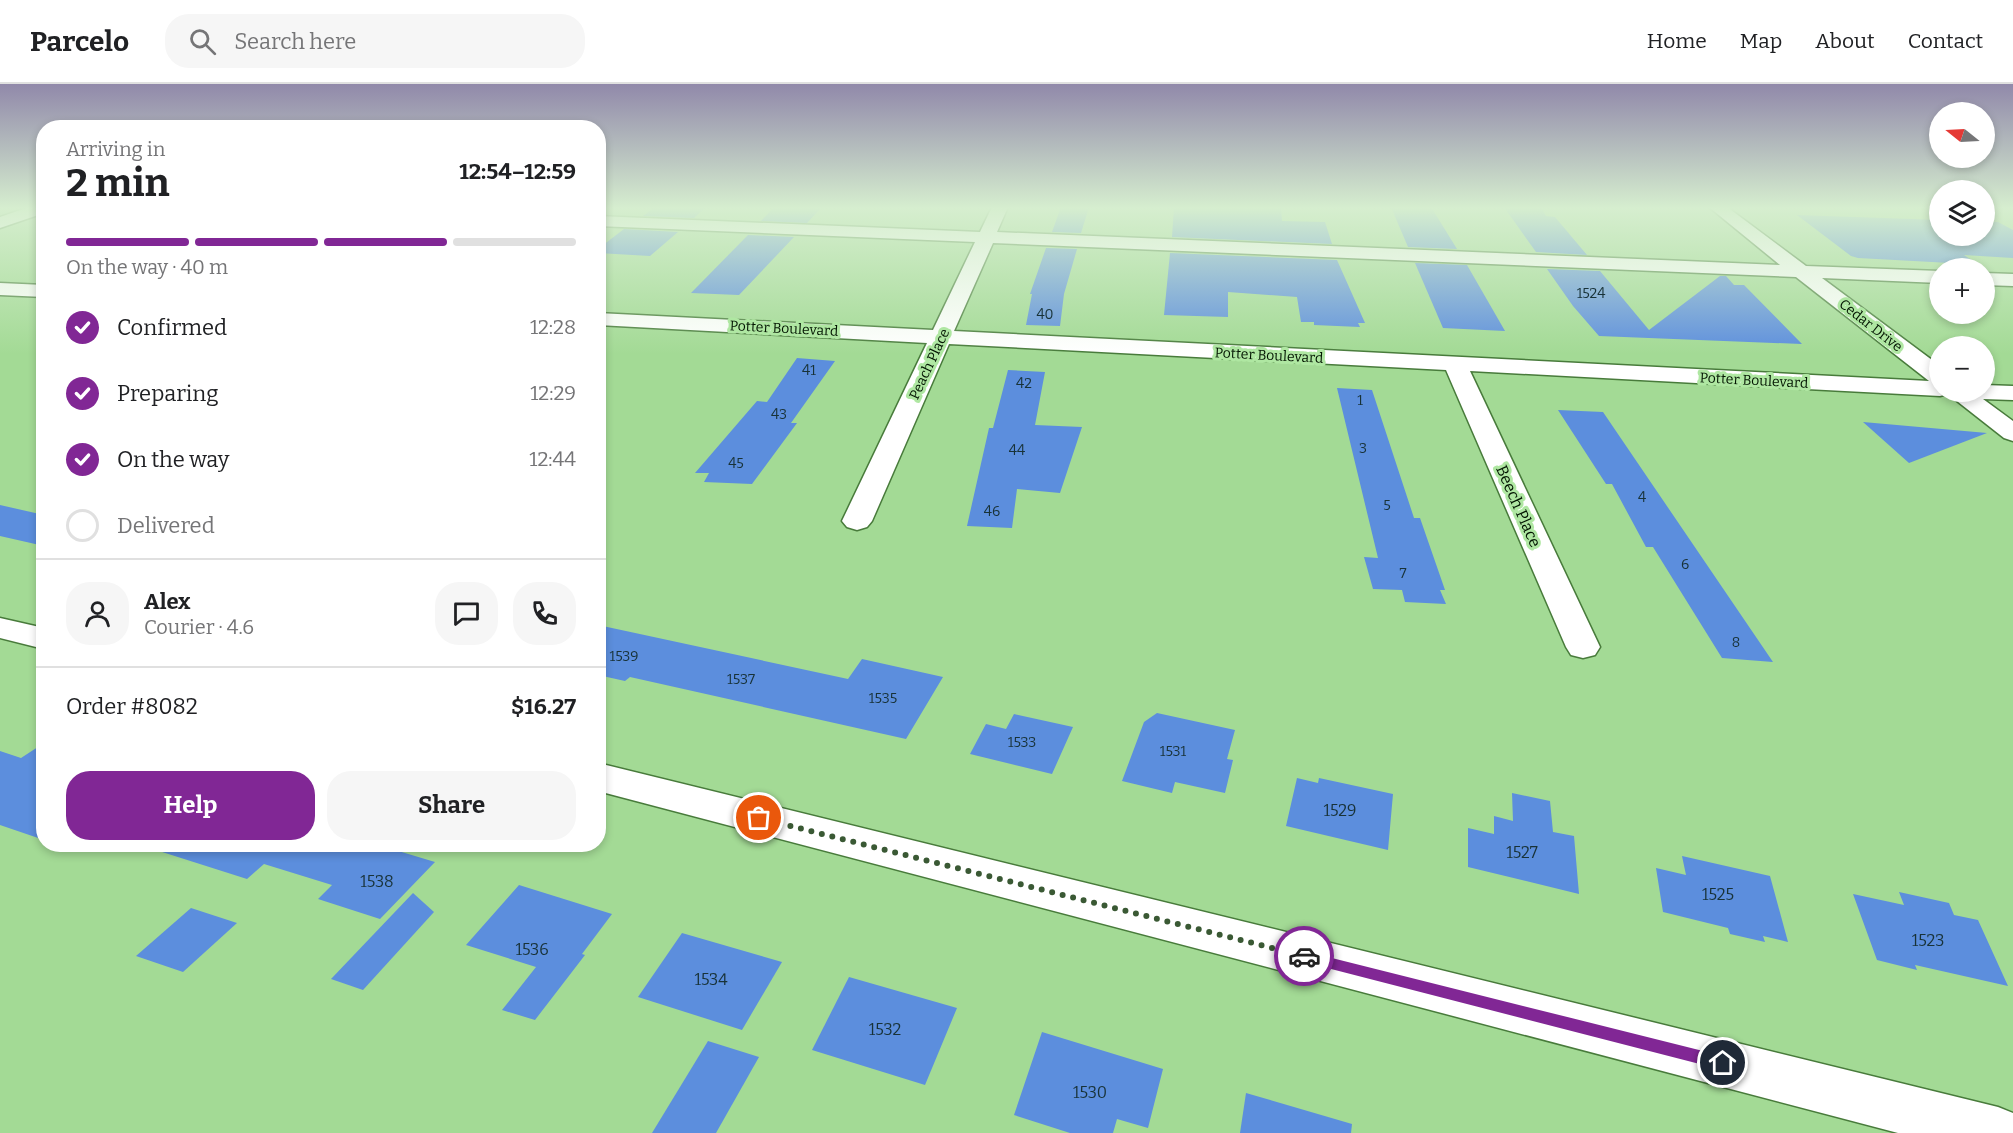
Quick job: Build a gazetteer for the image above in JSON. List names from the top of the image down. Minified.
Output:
{"streets":{"street":["Cedar Drive","Potter Boulevard","Peach Place","Beech Place"]},"crossings":[["Potter Boulevard","Peach Place"],["Potter Boulevard","Beech Place"]],"house_numbers":["1524","40","41","42","1","43","3","44","45","4","5","46","6","7","8","1539","1537","1535","1533","1531","1529","1527","1538","1525","1523","1536","1534","1532","1530"],"north":"left","page":{"header":"Parcelo","search":"Search here","nav":["Home","Map","About","Contact"],"map_buttons":["+","−"],"heading":["2 min","Arriving in","12:54–12:59"],"panel":["Alex","Courier · 4.6","Order #8082","$16.27"],"bar":"On the way · 40 m","list":[["Confirmed","12:28"],["Preparing","12:29"],["On the way","12:44"],"Delivered"],"buttons":["Help","Share"]}}
